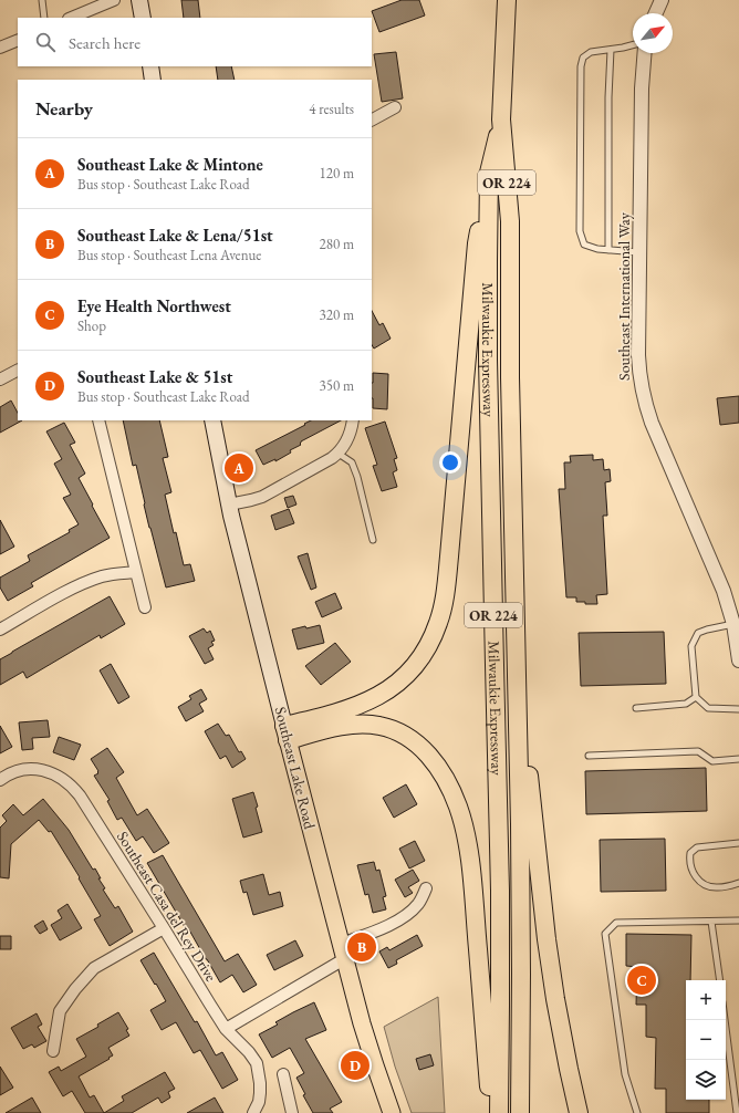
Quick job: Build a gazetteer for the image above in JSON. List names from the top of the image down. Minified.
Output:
{"streets":{"highway":["OR 224","Milwaukie Expressway"],"main road":["Southeast Lake Road"],"street":["Southeast International Way","Southeast Casa del Rey Drive"]},"north":"top right","page":{"search":"Search here","heading":["Nearby","4 results"],"list":[{"mark":"A","name":"Southeast Lake & Mintone","note":"Bus stop · Southeast Lake Road","value":"120 m"},{"mark":"B","name":"Southeast Lake & Lena/51st","note":"Bus stop · Southeast Lena Avenue","value":"280 m"},{"mark":"C","name":"Eye Health Northwest","note":"Shop","value":"320 m"},{"mark":"D","name":"Southeast Lake & 51st","note":"Bus stop · Southeast Lake Road","value":"350 m"}],"pins":["A","B","C","D"],"map_buttons":["+","−"]}}
